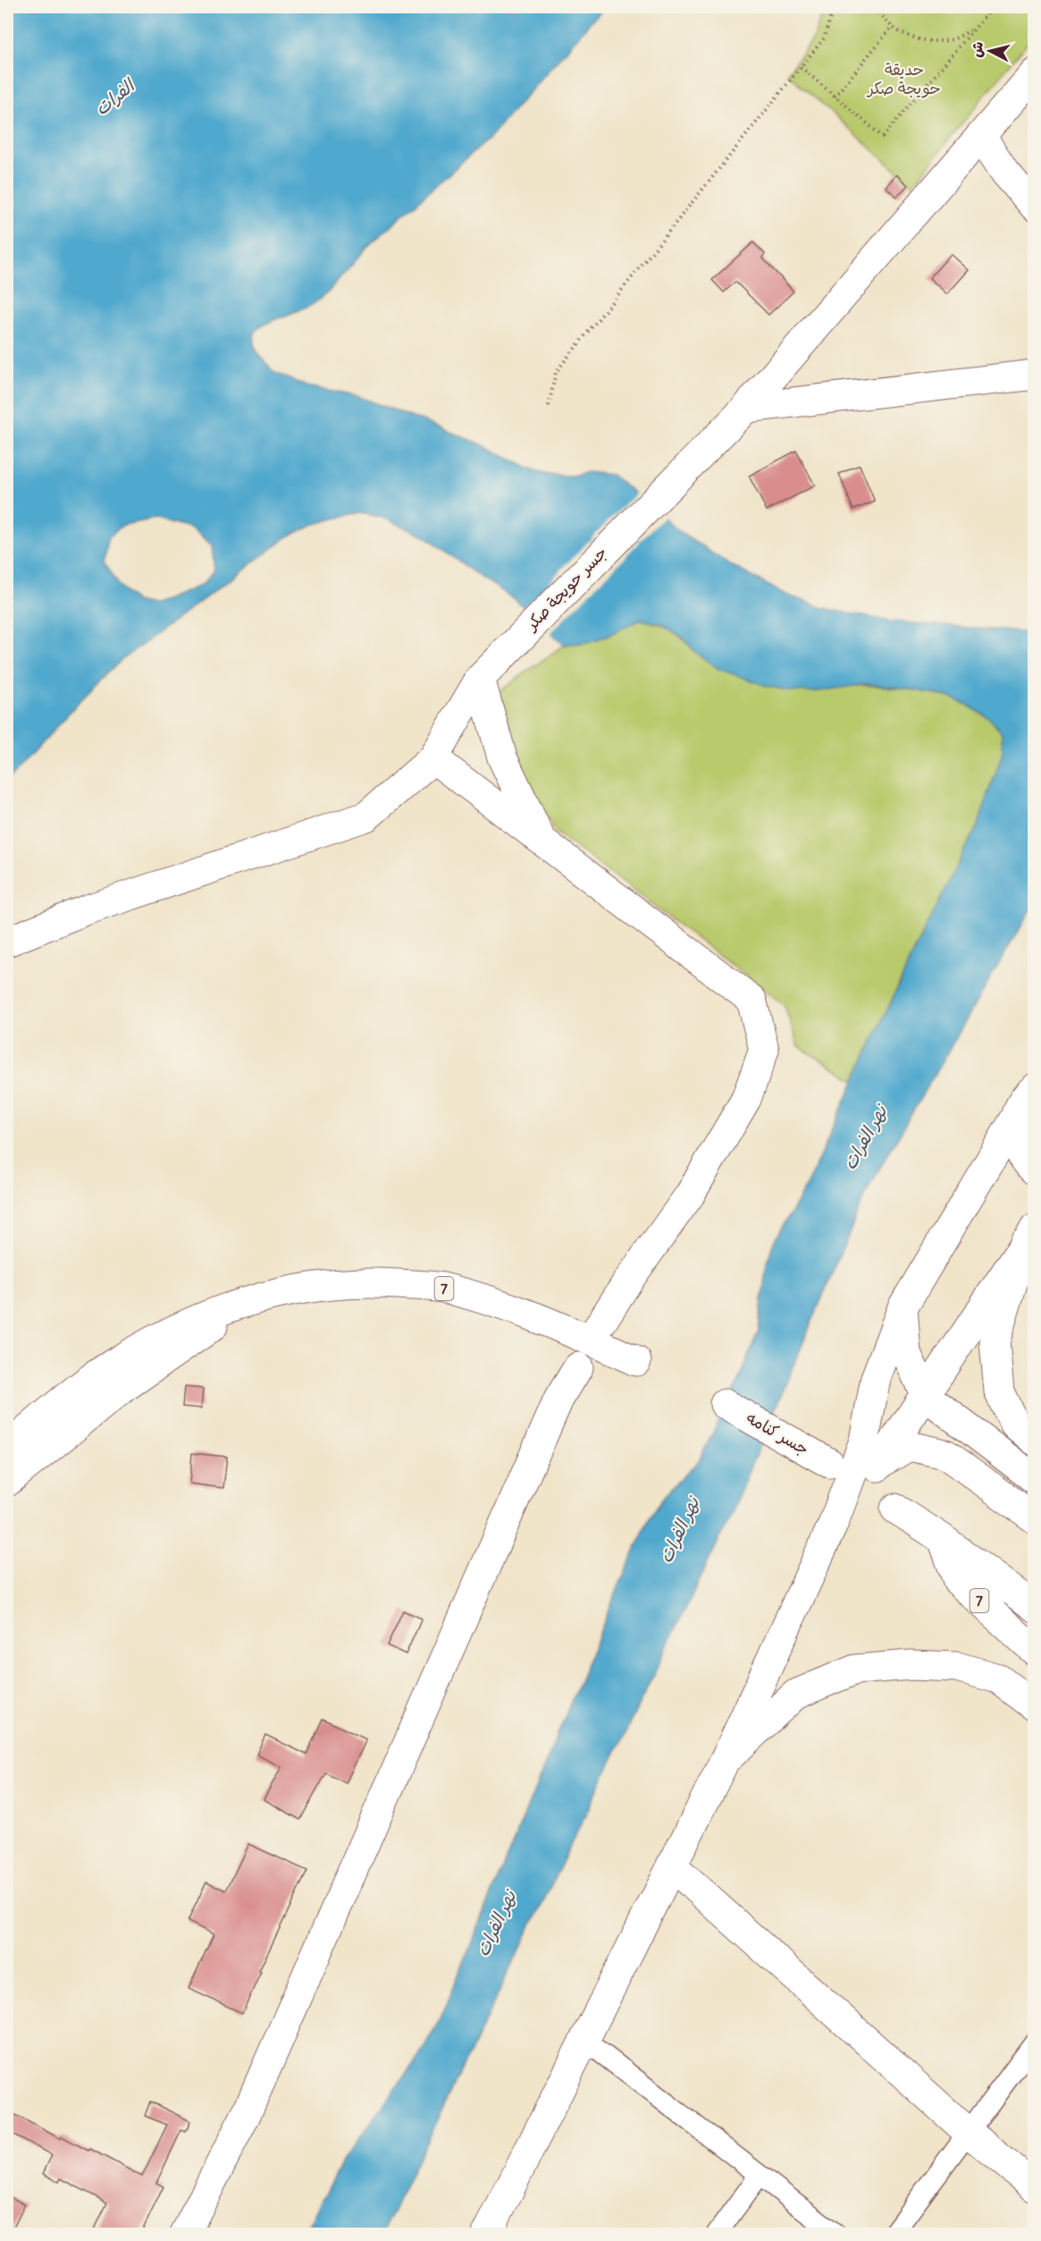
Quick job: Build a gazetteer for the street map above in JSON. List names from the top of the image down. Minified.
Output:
{"streets":{"street":["جسر حويجة صكر","7","جسر كنامه"]},"water":["الفرات","نهر الفرات"],"parks":["حديقة حويجة صكر"],"north":"left"}
